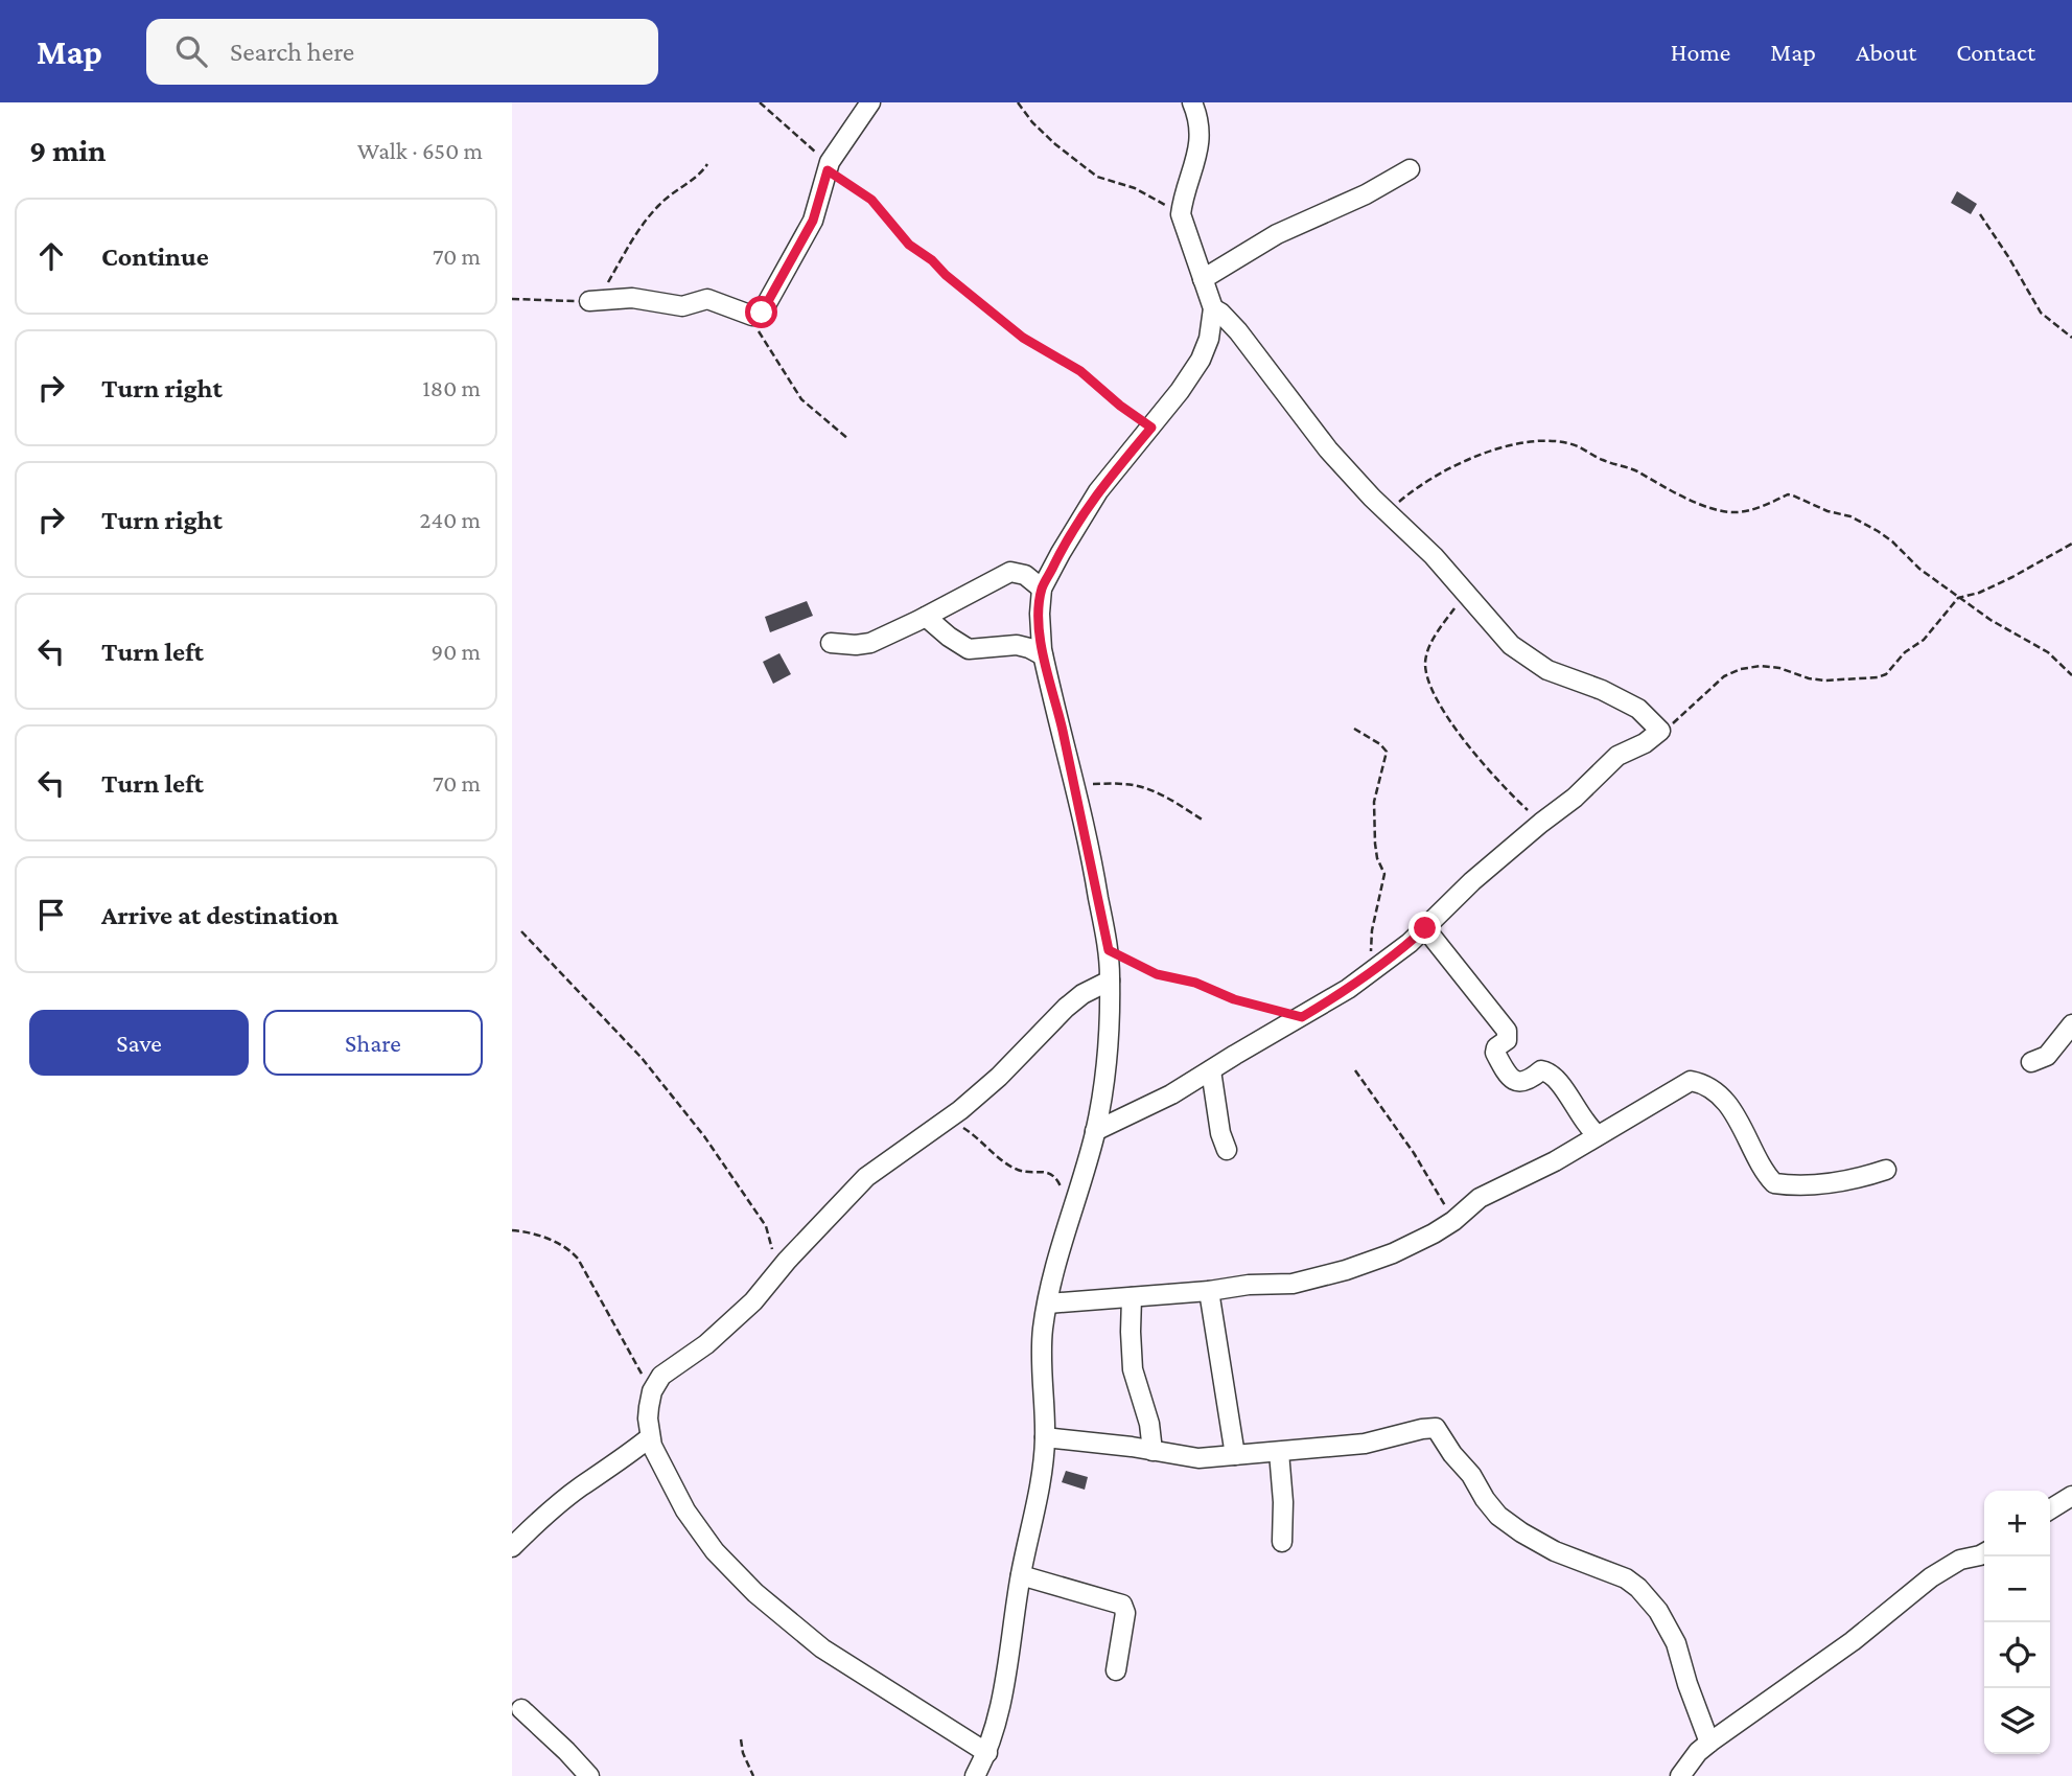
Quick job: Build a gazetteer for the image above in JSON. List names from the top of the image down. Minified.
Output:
{"page":{"header":"Map","search":"Search here","nav":["Home","Map","About","Contact"],"heading":["9 min","Walk · 650 m"],"list":[["Continue","70 m"],["Turn right","180 m"],["Turn right","240 m"],["Turn left","90 m"],["Turn left","70 m"],"Arrive at destination"],"buttons":["Save","Share"],"map_buttons":["+","−"]}}
